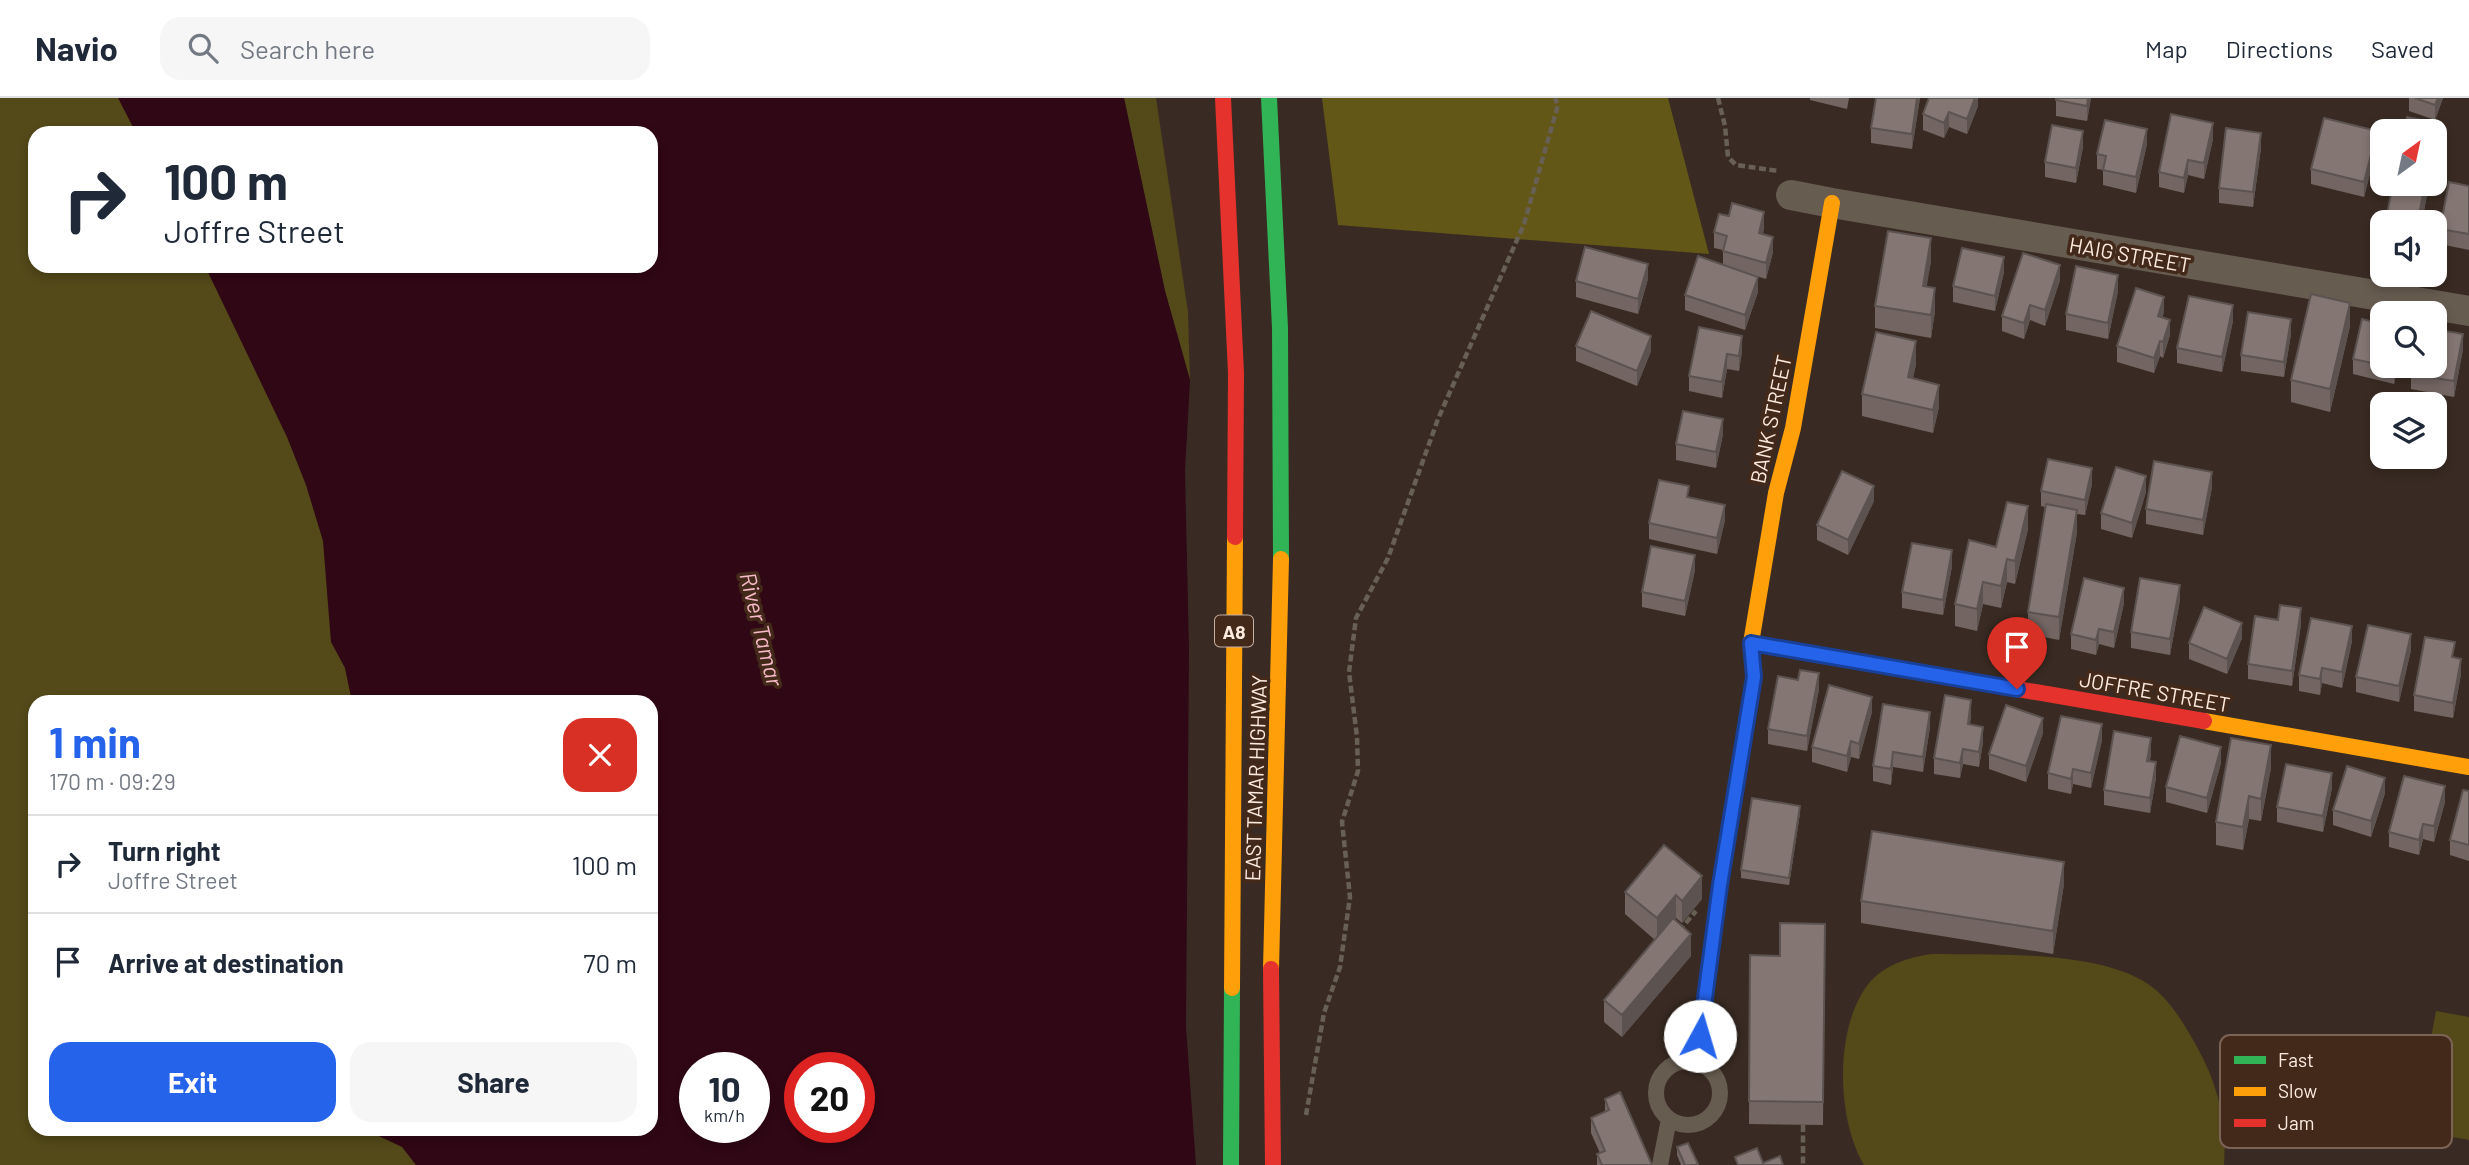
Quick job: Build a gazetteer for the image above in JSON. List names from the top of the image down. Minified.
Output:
{"streets":{"main road":["BANK STREET","A8","JOFFRE STREET","EAST TAMAR HIGHWAY"],"street":["HAIG STREET"]},"crossings":[["HAIG STREET","BANK STREET"],["BANK STREET","JOFFRE STREET"]],"water":["River Tamar"],"legend":["Fast","Slow","Jam"],"north":"top right","page":{"header":"Navio","search":"Search here","nav":["Map","Directions","Saved"],"turn":["100 m","Joffre Street"],"heading":["1 min","170 m · 09:29"],"list":[{"name":"Turn right","note":"Joffre Street","value":"100 m"},{"name":"Arrive at destination","value":"70 m"}],"buttons":["Exit","Share"],"speed":"10 km/h","limit":"20"}}
